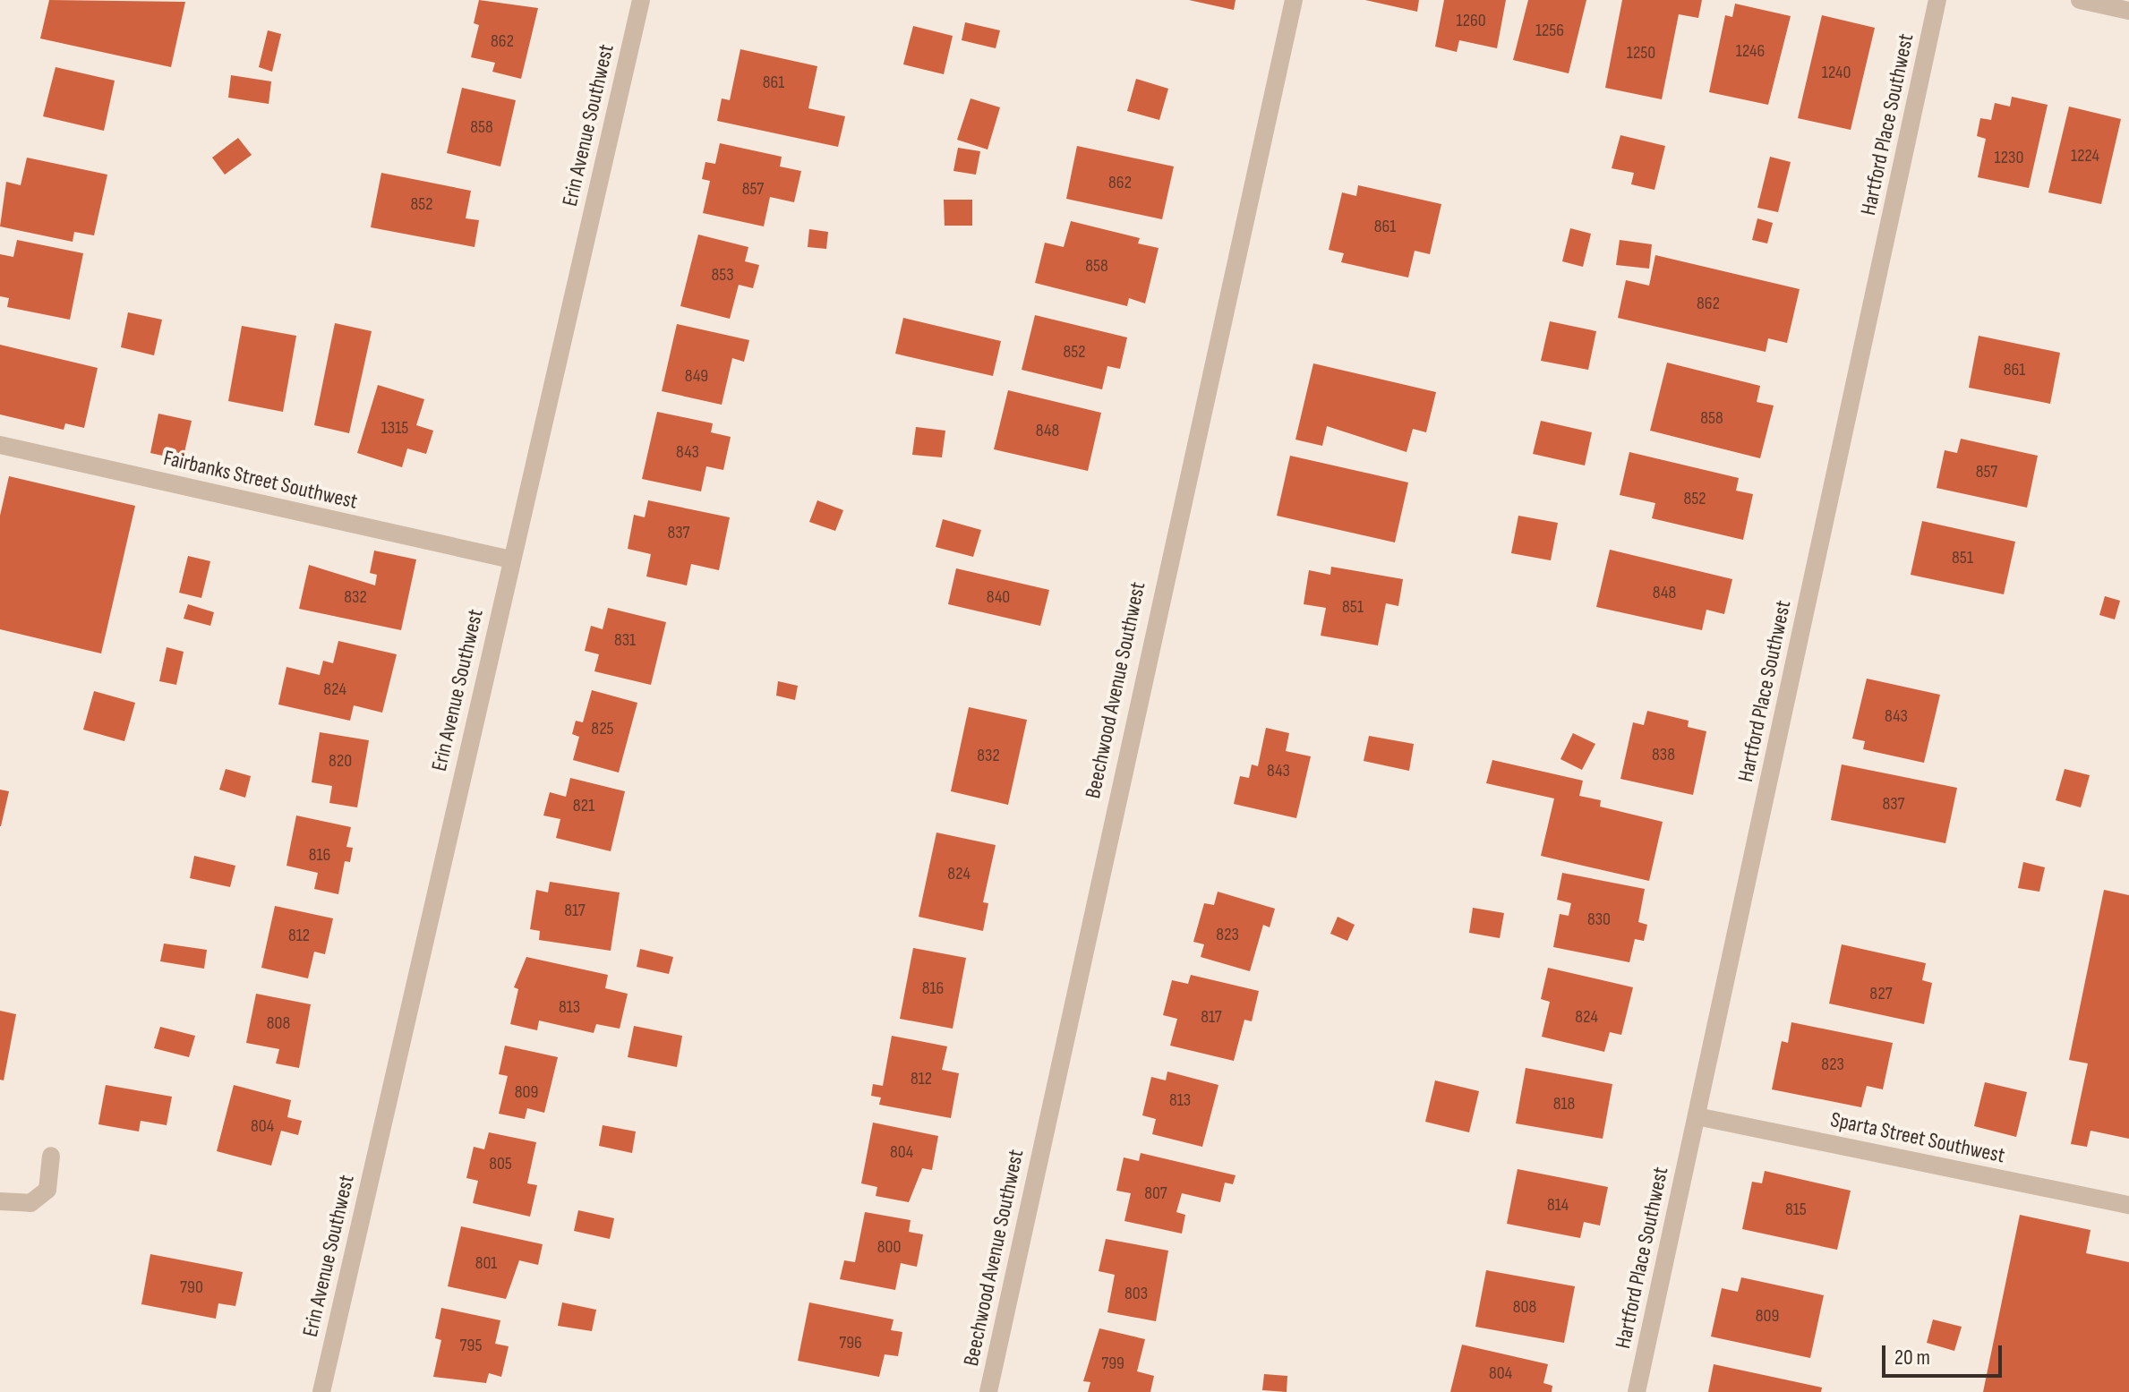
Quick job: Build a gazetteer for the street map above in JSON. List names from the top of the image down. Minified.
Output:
{"streets":{"street":["Hartford Place Southwest","Erin Avenue Southwest","Fairbanks Street Southwest","Beechwood Avenue Southwest","Sparta Street Southwest"]},"crossings":[["Hartford Place Southwest","Sparta Street Southwest"],["Erin Avenue Southwest","Fairbanks Street Southwest"]],"house_numbers":["1260","1256","862","1246","1250","1240","861","858","1224","1230","862","857","852","861","858","853","862","852","861","849","858","1315","848","843","857","852","837","851","848","832","840","851","831","824","843","825","838","832","820","843","837","821","816","824","817","830","823","812","816","827","813","817","824","808","823","812","809","813","818","804","804","805","807","814","815","800","801","790","803","808","809","796","795","799","804"],"scale_bar":"20 m"}
